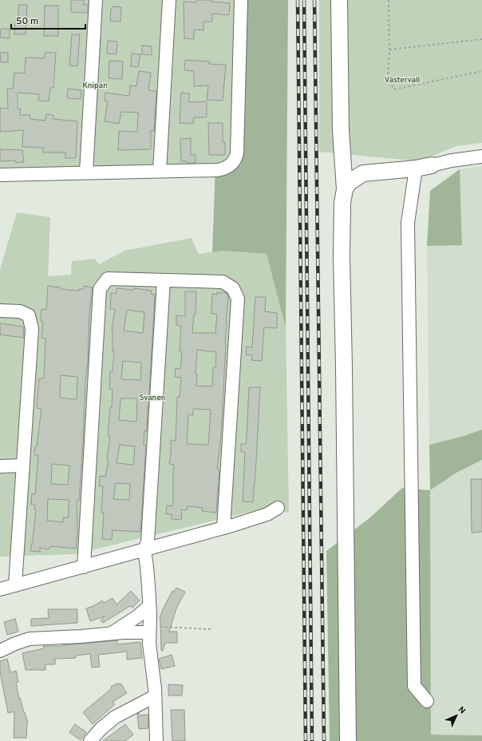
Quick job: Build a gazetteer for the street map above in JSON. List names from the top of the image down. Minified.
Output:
{"parks":["Västervall","Knipan","Svanen"],"scale_bar":"50 m","north":"top right"}
